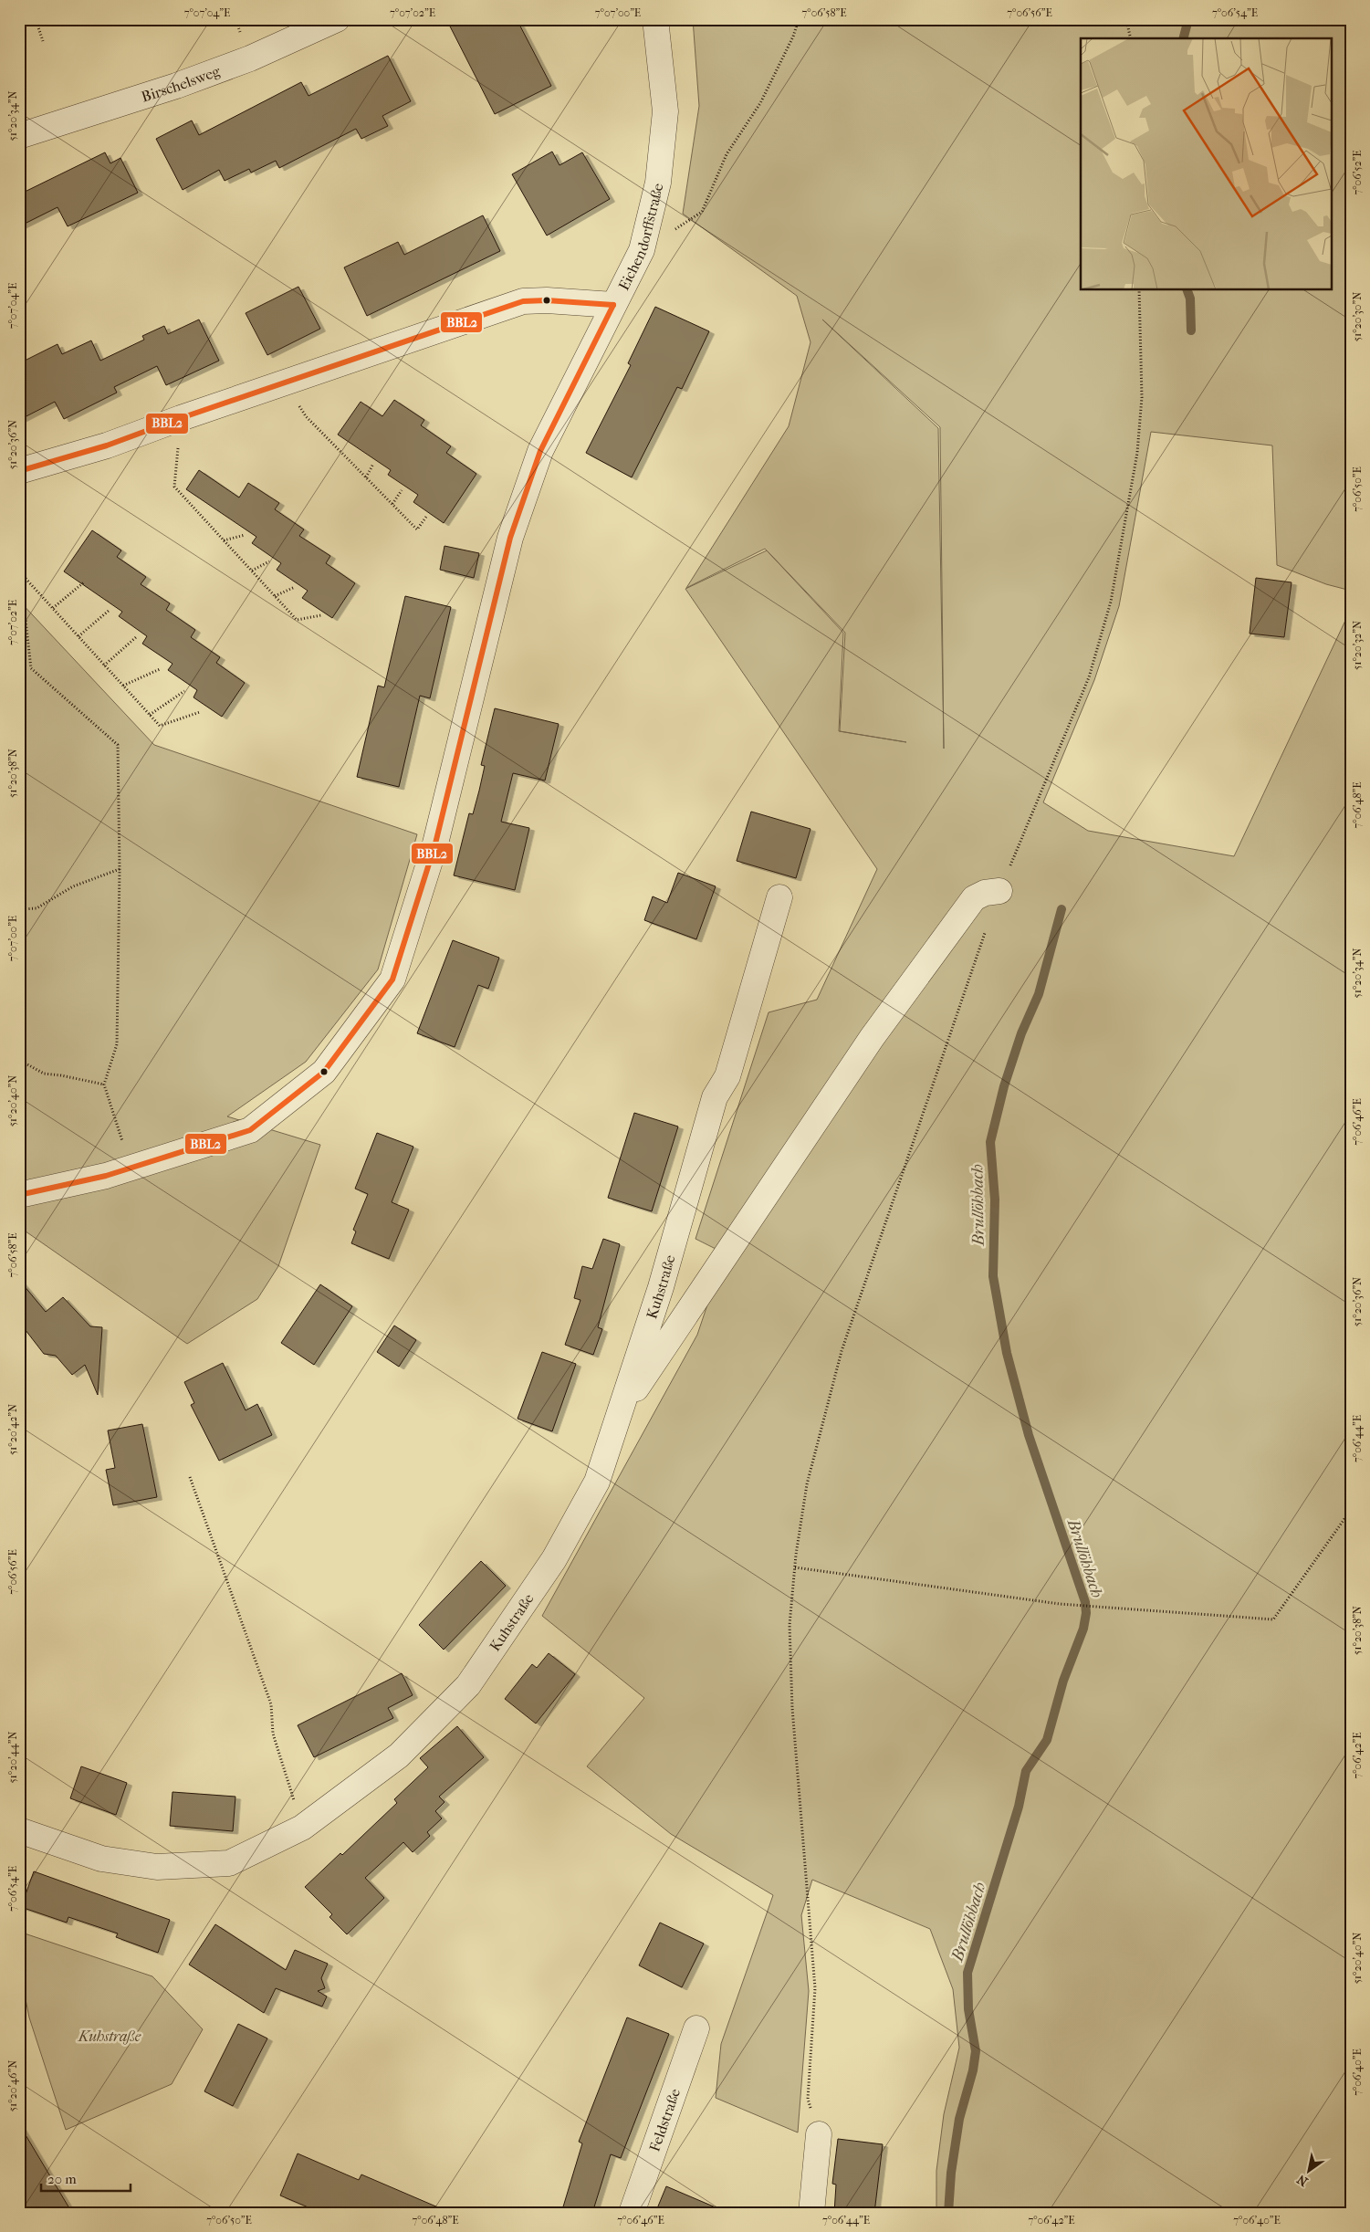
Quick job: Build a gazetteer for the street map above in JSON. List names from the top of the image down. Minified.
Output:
{"streets":{"street":["Birschelsweg","Eichendorffstraße","Kuhstraße","Feldstraße"]},"water":["Brullöhbach"],"parks":["Kuhstraße"],"lines":["transit line BBL2"],"scale_bar":"20 m","north":"bottom left","coordinates":["7°07'04\"E","7°07'02\"E","7°07'00\"E","7°06'58\"E","7°06'56\"E","7°06'54\"E","51°20'34\"N","7°06'52\"E","51°20'30\"N","51°20'36\"N","7°06'50\"E","51°20'32\"N","51°20'38\"N","7°06'48\"E","51°20'40\"N","7°06'46\"E","51°20'42\"N","7°06'44\"E","7°06'42\"E","51°20'44\"N","7°06'40\"E","51°20'46\"N"]}
